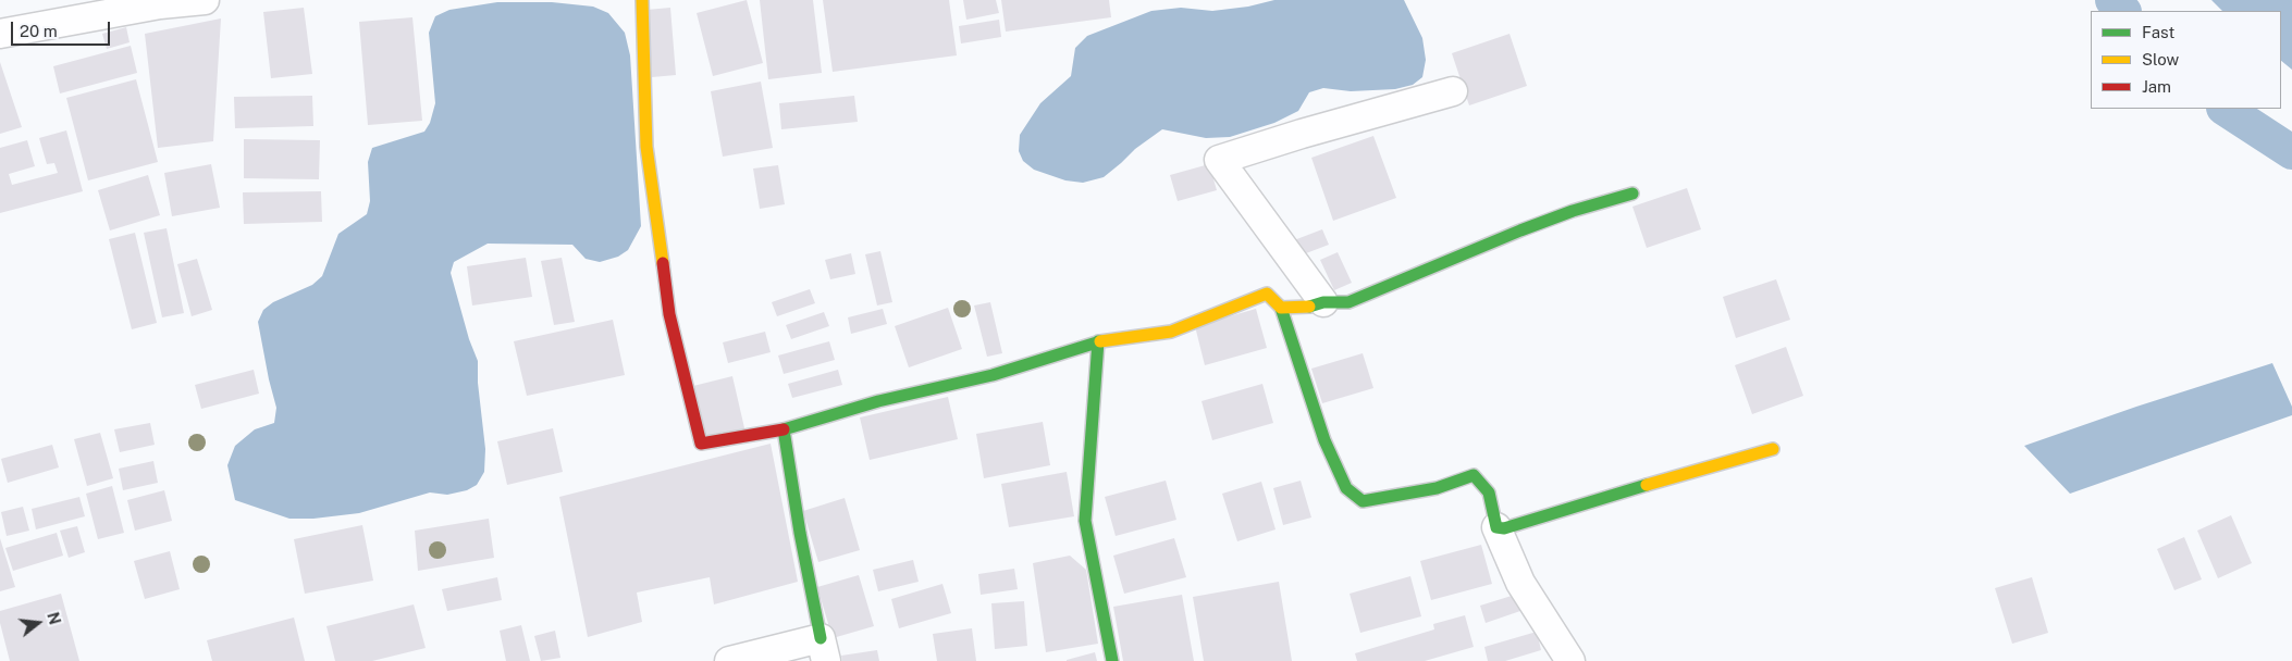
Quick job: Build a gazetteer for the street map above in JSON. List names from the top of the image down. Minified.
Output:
{"legend":["Fast","Slow","Jam"],"scale_bar":"20 m","north":"right"}
